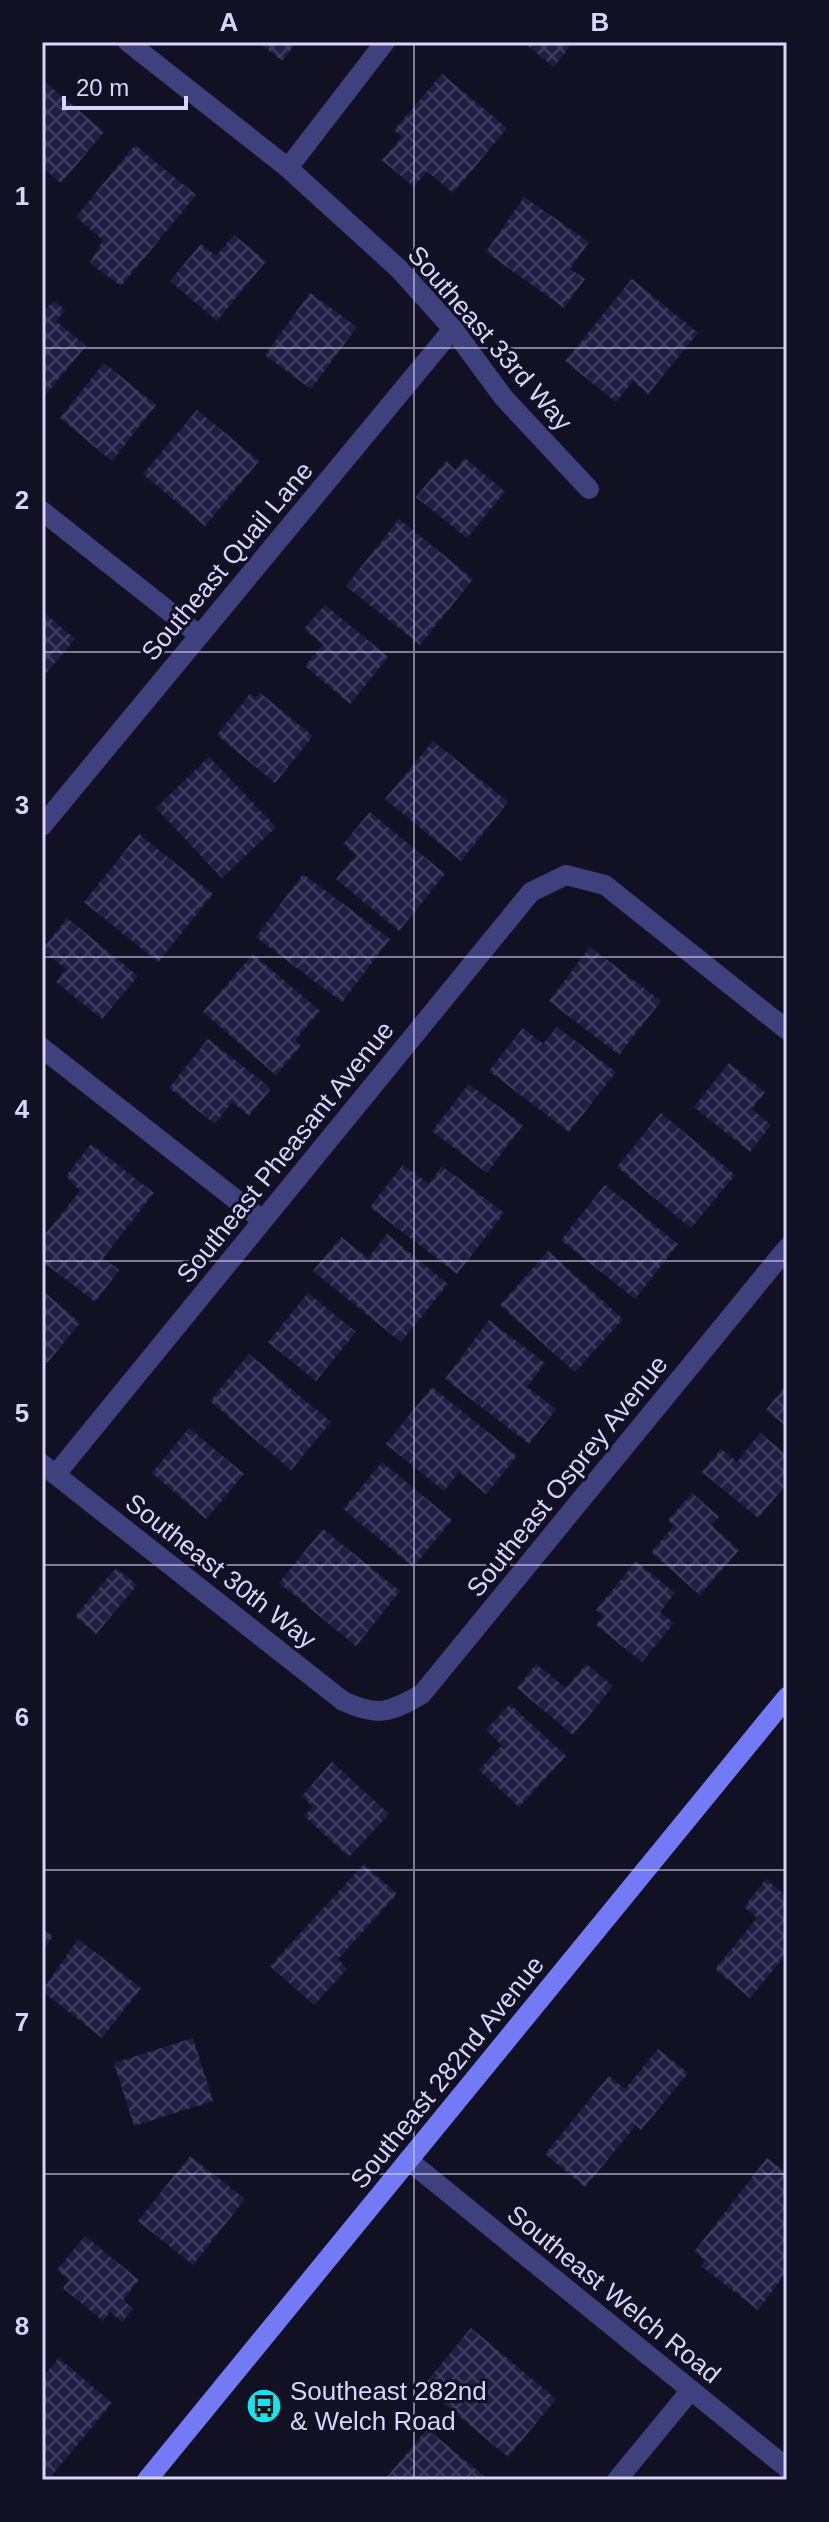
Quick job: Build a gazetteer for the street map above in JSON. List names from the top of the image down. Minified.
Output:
{"streets":{"main road":["Southeast 282nd Avenue"],"street":["Southeast 33rd Way","Southeast Quail Lane","Southeast Pheasant Avenue","Southeast Osprey Avenue","Southeast 30th Way","Southeast Welch Road"]},"crossings":[["Southeast 33rd Way","Southeast Quail Lane"],["Southeast Pheasant Avenue","Southeast 30th Way"],["Southeast Osprey Avenue","Southeast 30th Way"],["Southeast 282nd Avenue","Southeast Welch Road"]],"places":{"bus stop":["Southeast 282nd & Welch Road"]},"scale_bar":"20 m","grid":{"columns":["A","B"],"rows":["1","2","3","4","5","6","7","8"]}}
